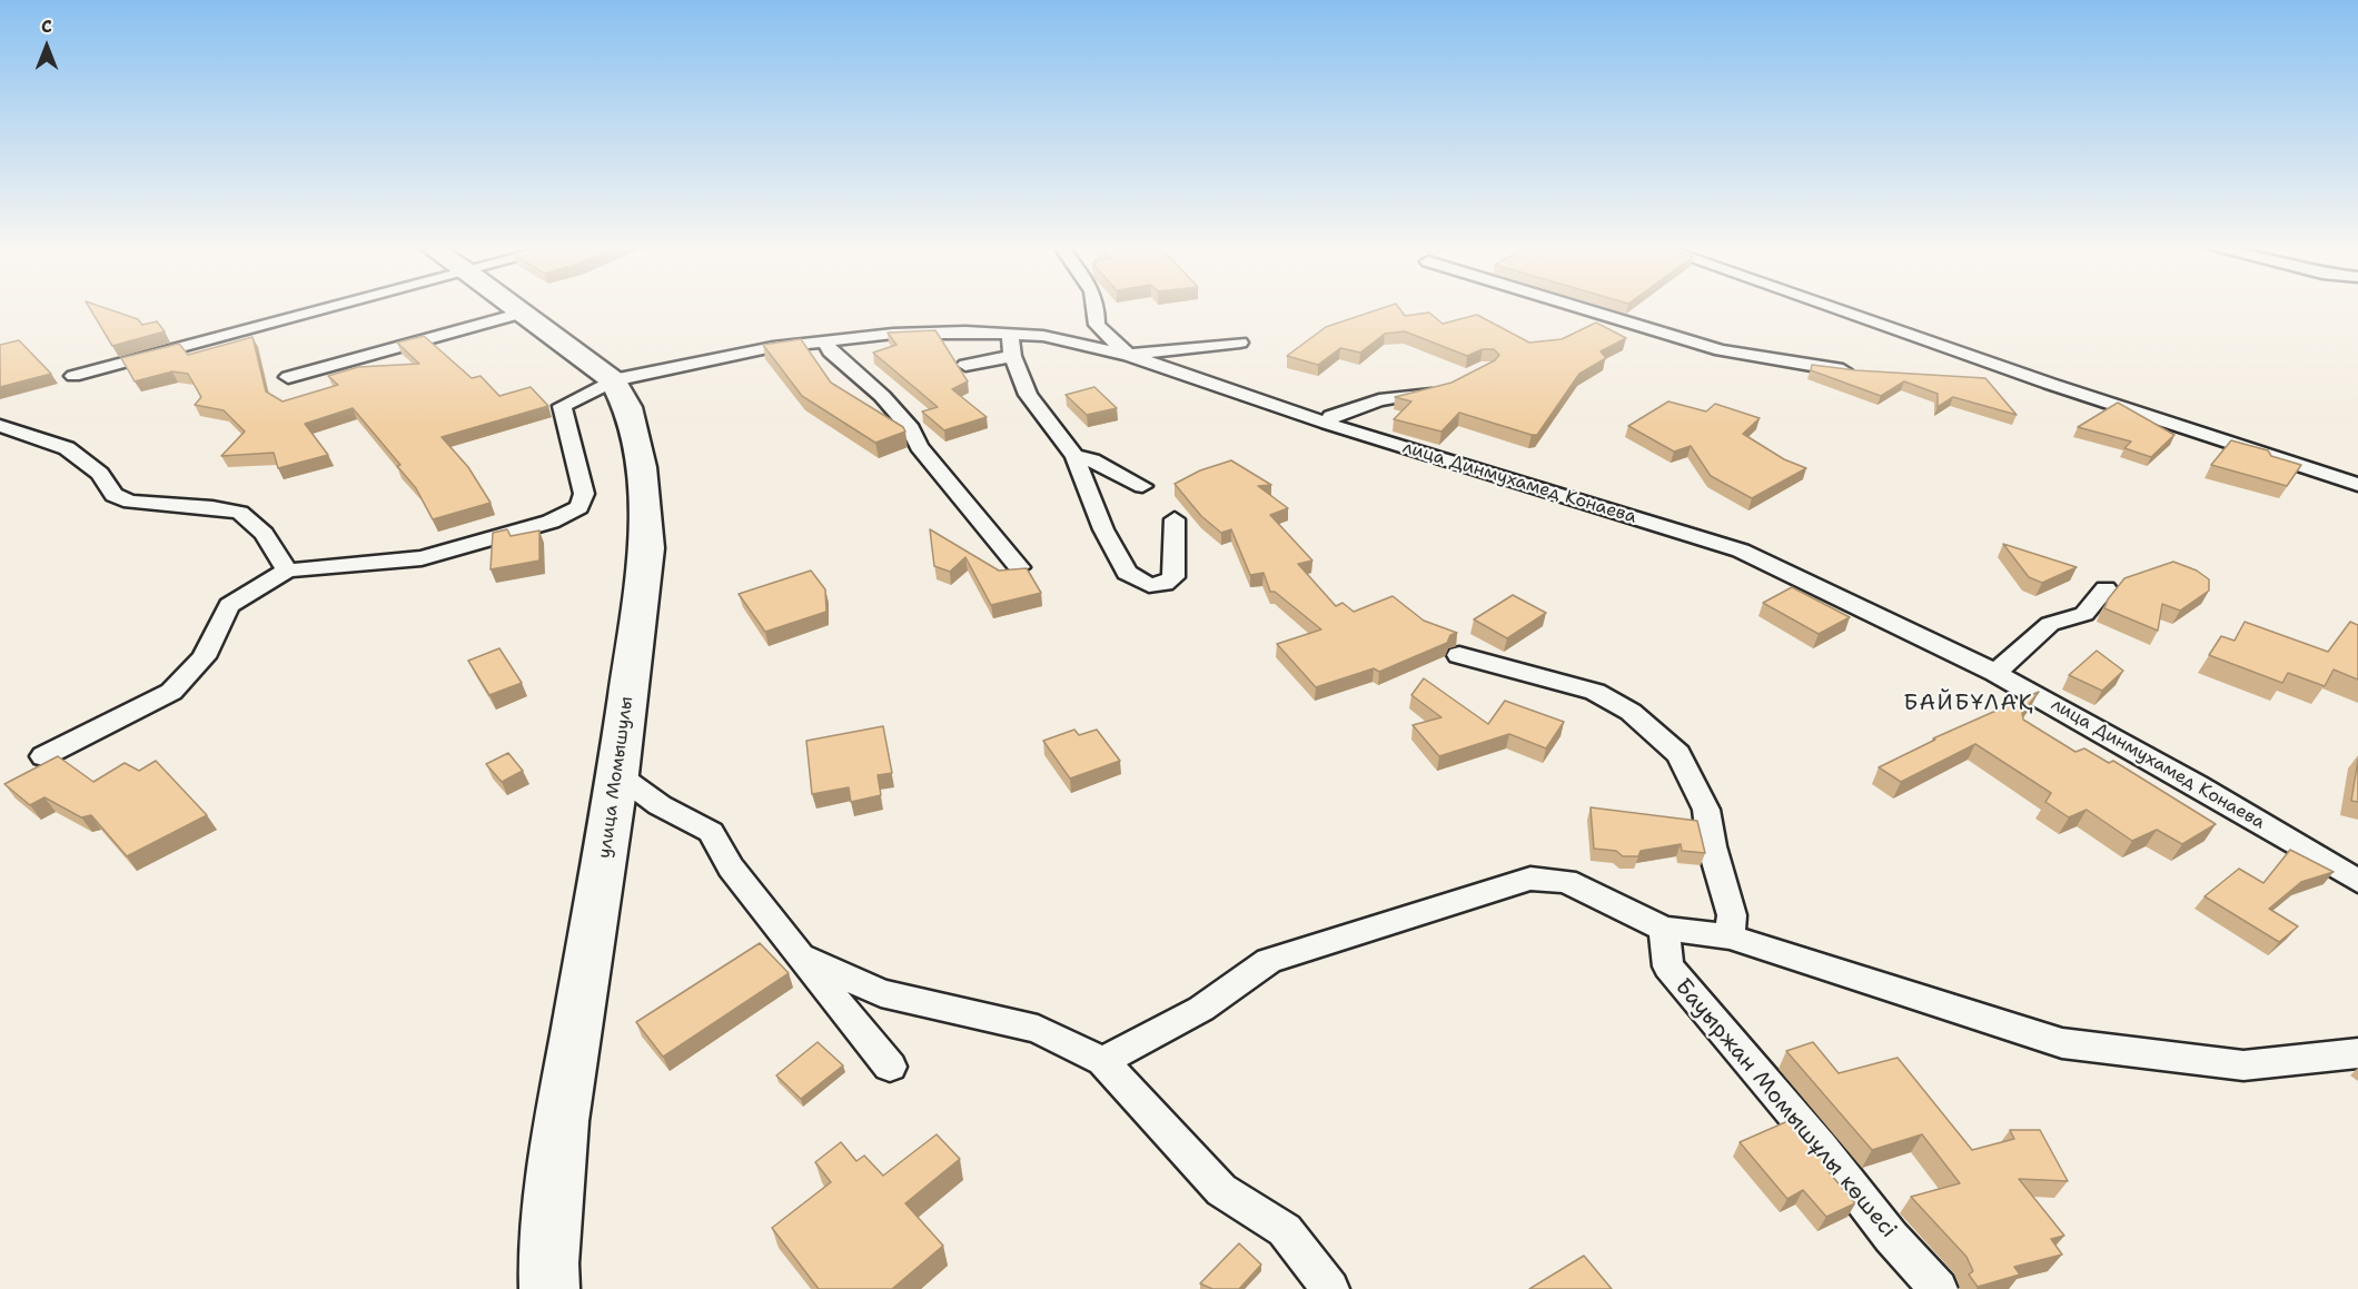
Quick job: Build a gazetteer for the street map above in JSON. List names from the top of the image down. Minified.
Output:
{"streets":{"main road":["улица Момышулы"],"street":["лица Динмухамед Конаева","Бауыржан Момышұлы көшесі"]},"crossings":[["лица Динмухамед Конаева","улица Момышулы"]],"districts":["БАЙБҰЛАҚ"],"north":"top"}
